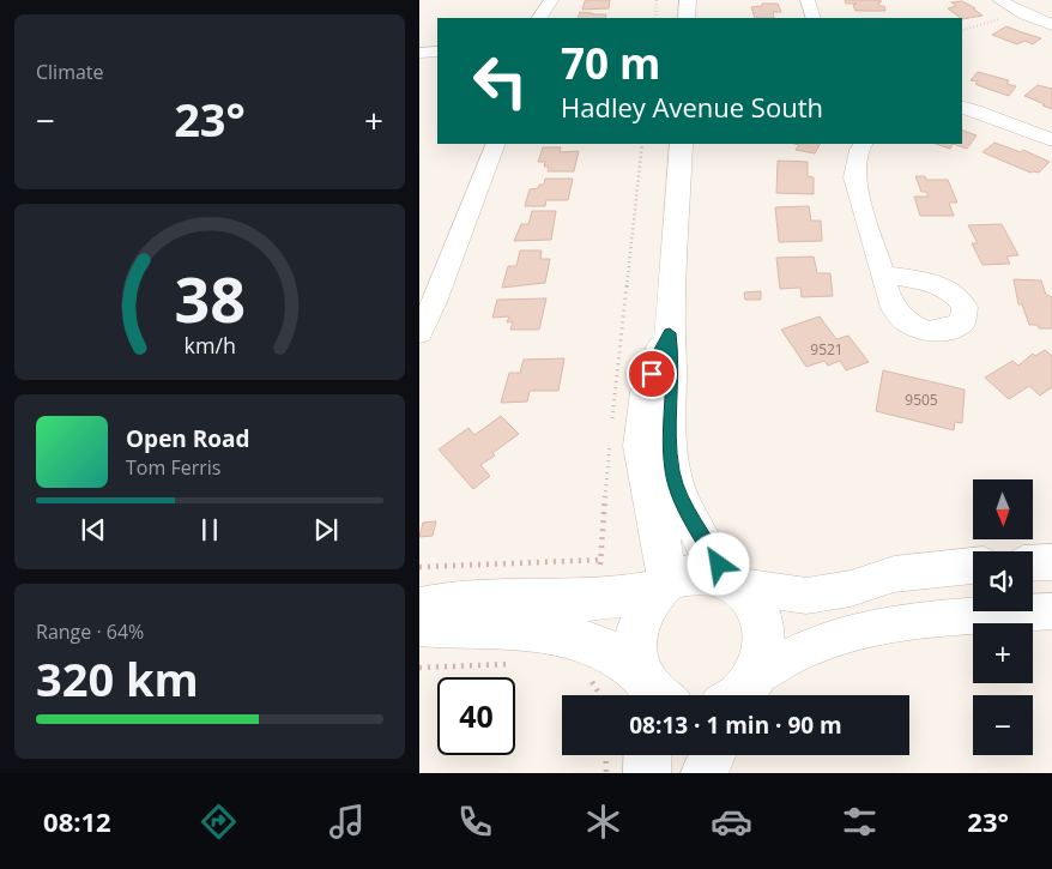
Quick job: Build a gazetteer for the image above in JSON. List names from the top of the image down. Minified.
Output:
{"house_numbers":["9521","9505"],"north":"bottom","page":{"tile":["Climate",["Range · 64%","320 km"]],"turn":["70 m","Hadley Avenue South"],"heat":["−","23°","+"],"song":["Open Road","Tom Ferris"],"map_buttons":["+","−"],"limit":"40","trip":"08:13 · 1 min · 90 m","tabs":["08:12","23°"],"gauge":["38","km/h"]}}
